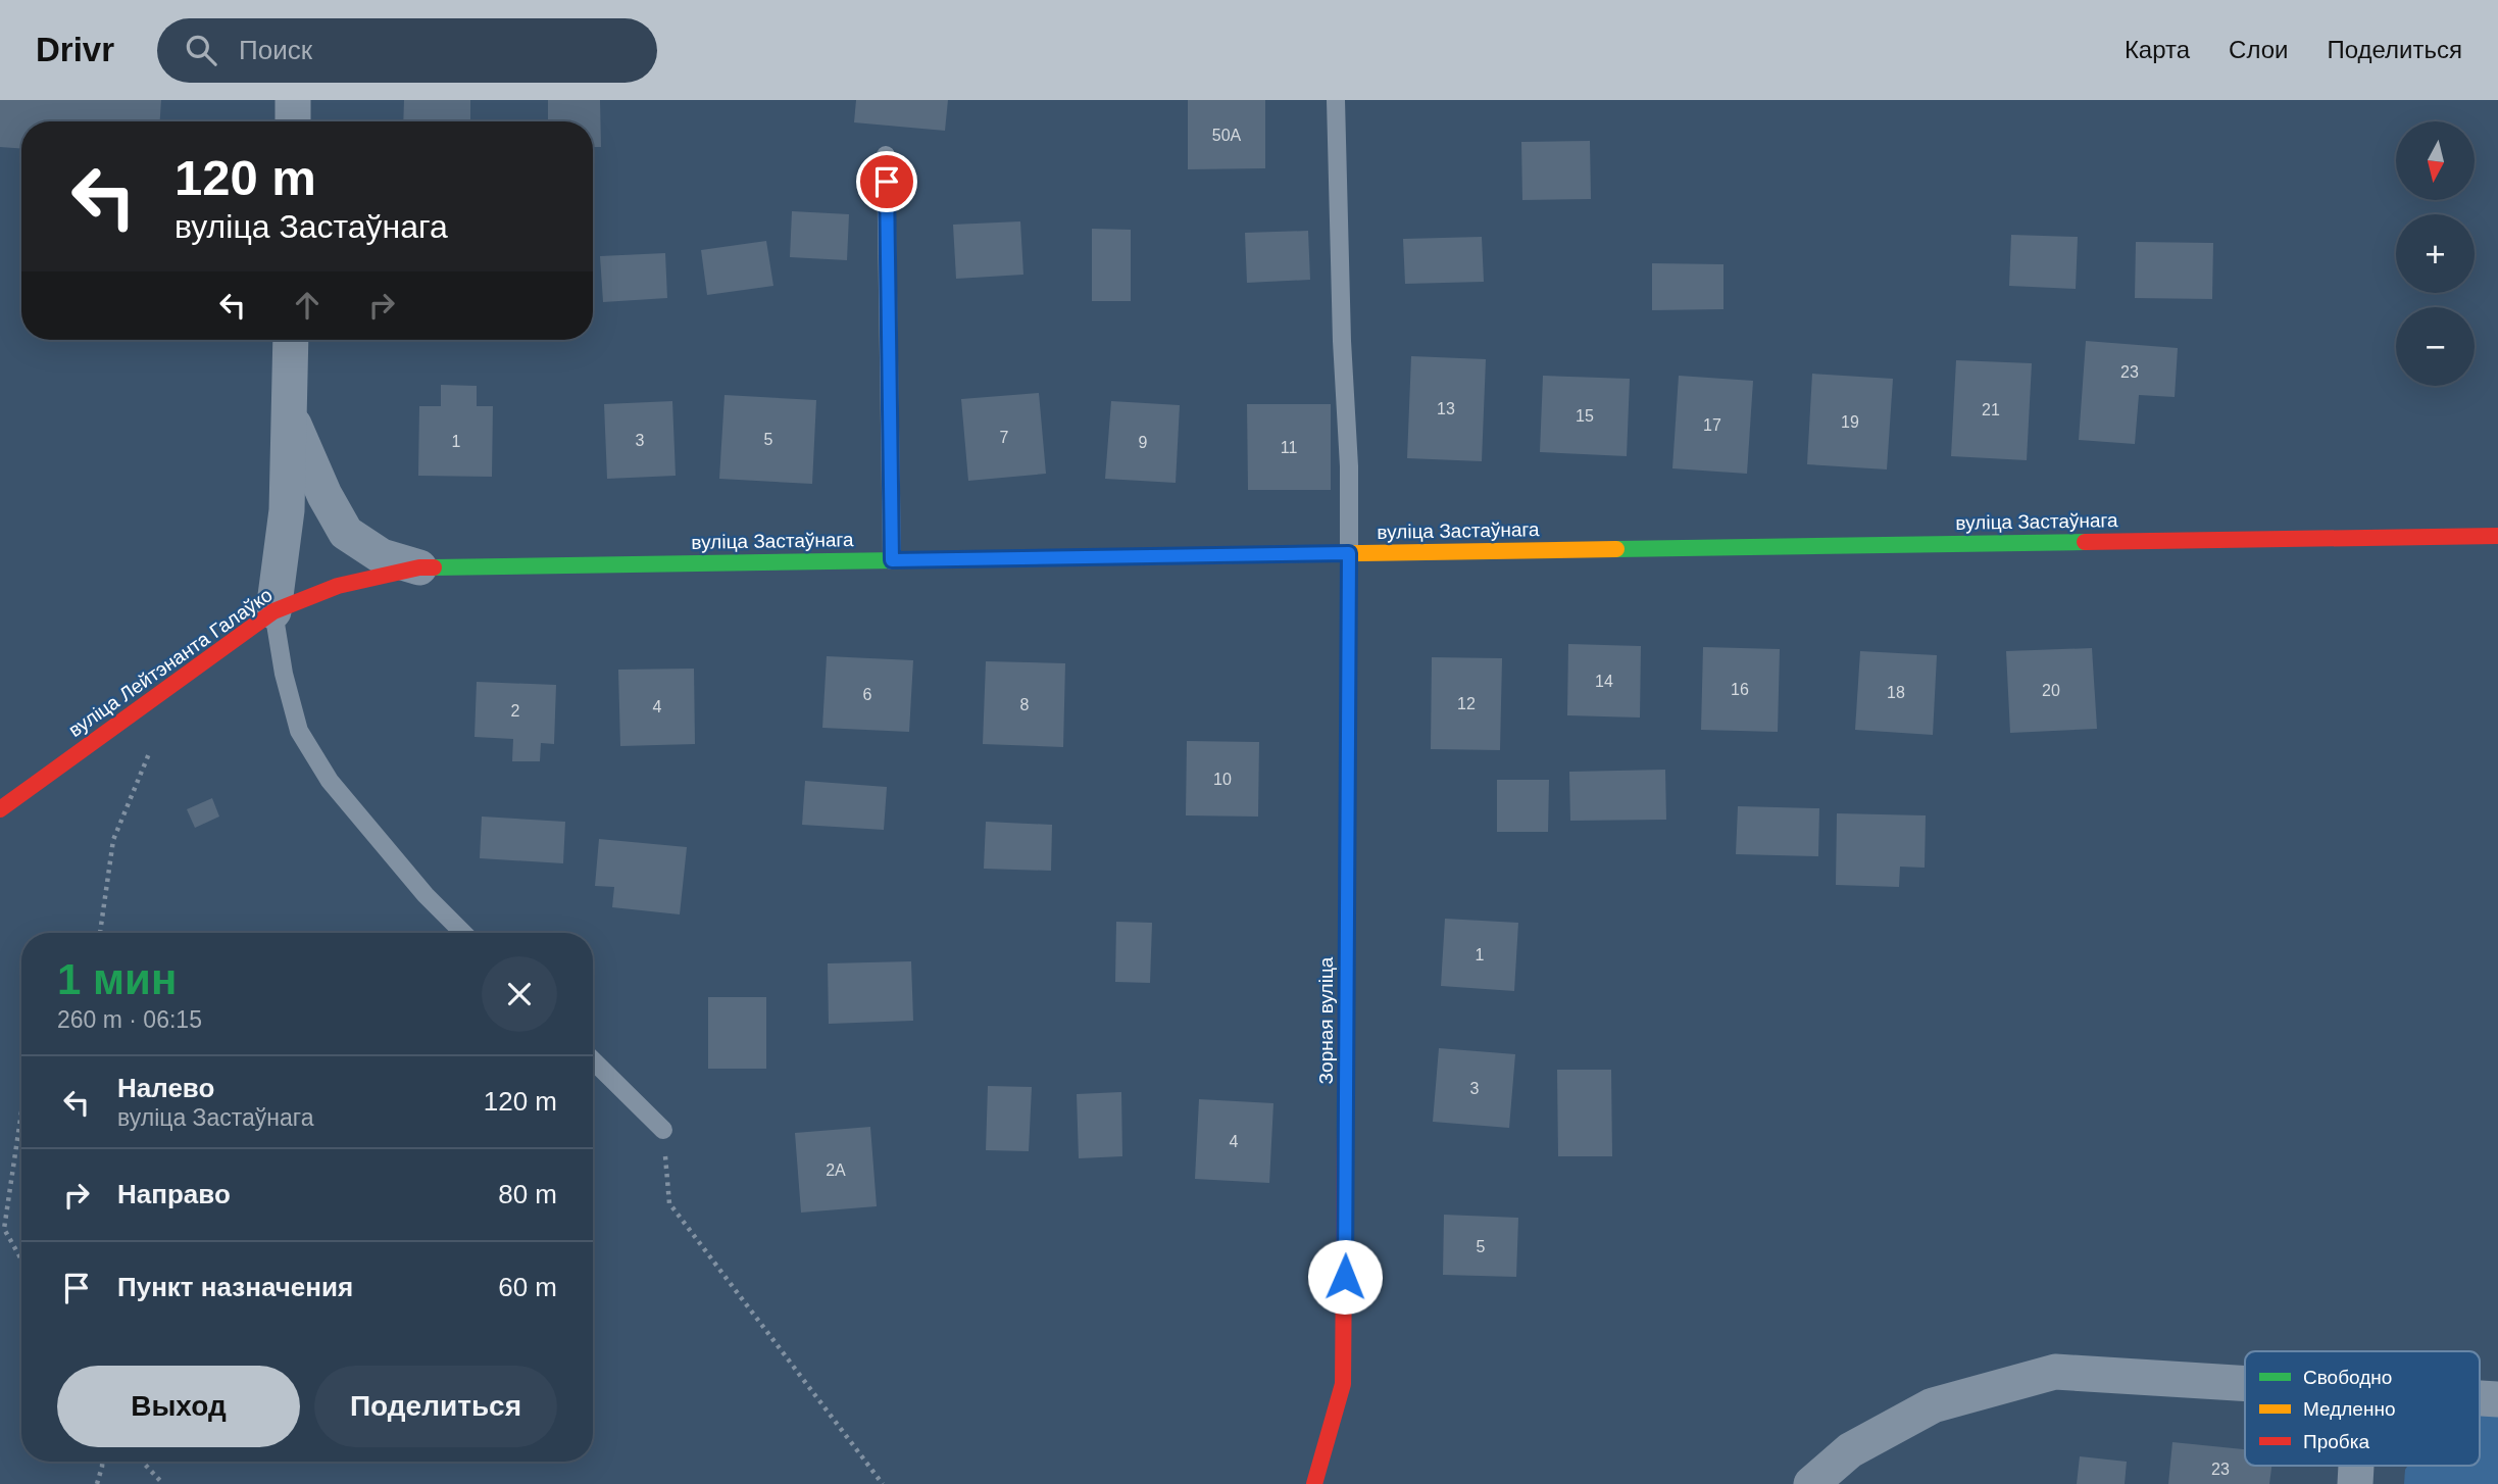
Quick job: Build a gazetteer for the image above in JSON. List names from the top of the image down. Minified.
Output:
{"streets":{"street":["вуліца Застаўнага","вуліца Лейтэнанта Галаўко","Зорная вуліца"]},"crossings":[["вуліца Застаўнага","вуліца Лейтэнанта Галаўко"],["вуліца Застаўнага","Зорная вуліца"]],"house_numbers":["50А","23","13","21","15","19","17","7","5","3","1","9","11","14","16","20","18","6","12","8","4","2","10","1","3","4","2А","5","23"],"legend":["Свободно","Медленно","Пробка"],"north":"bottom","page":{"header":"Drivr","search":"Поиск","nav":["Карта","Слои","Поделиться"],"map_buttons":["+","−"],"turn":["120 m","вуліца Застаўнага"],"heading":["1 мин","260 m · 06:15"],"list":[{"name":"Налево","note":"вуліца Застаўнага","value":"120 m"},{"name":"Направо","value":"80 m"},{"name":"Пункт назначения","value":"60 m"}],"buttons":["Выход","Поделиться"]}}
